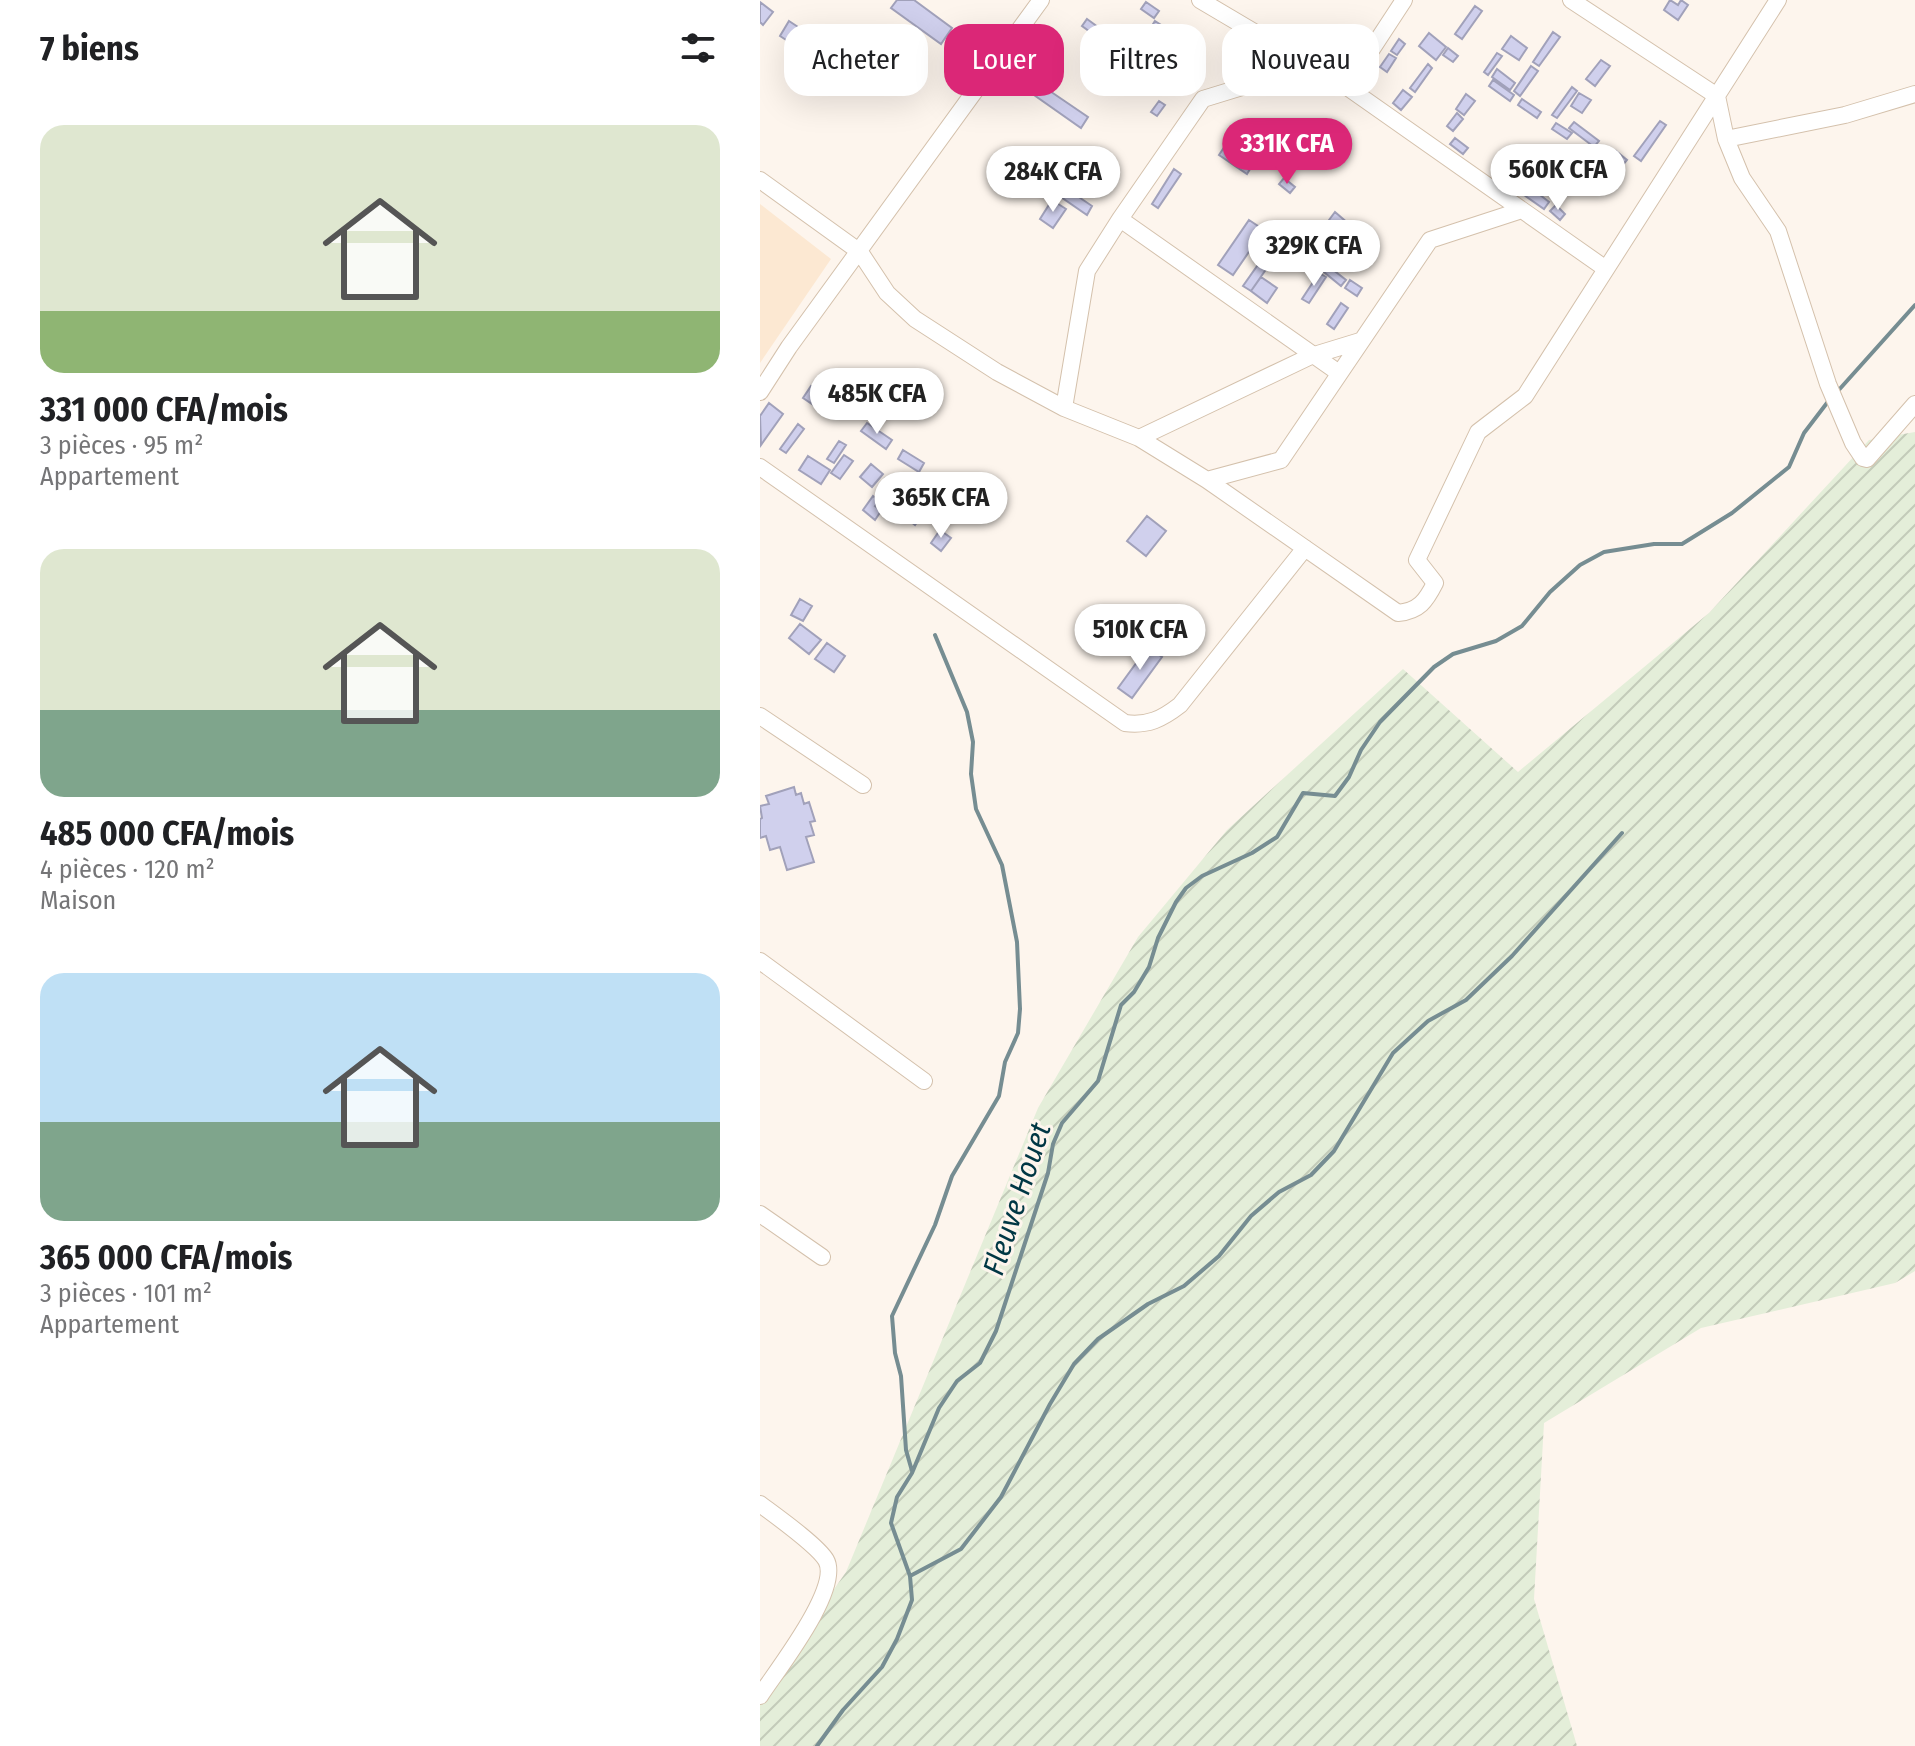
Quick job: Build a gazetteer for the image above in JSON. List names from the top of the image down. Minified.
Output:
{"water":["Fleuve Houet"],"page":{"heading":"7 biens","chip":["Acheter","Louer","Filtres","Nouveau"],"list":[{"name":"331 000 CFA/mois","note":"3 pièces · 95 m² · Appartement"},{"name":"485 000 CFA/mois","note":"4 pièces · 120 m² · Maison"},{"name":"365 000 CFA/mois","note":"3 pièces · 101 m² · Appartement"}],"price":["331K CFA","560K CFA","284K CFA","329K CFA","485K CFA","365K CFA","510K CFA"]}}
